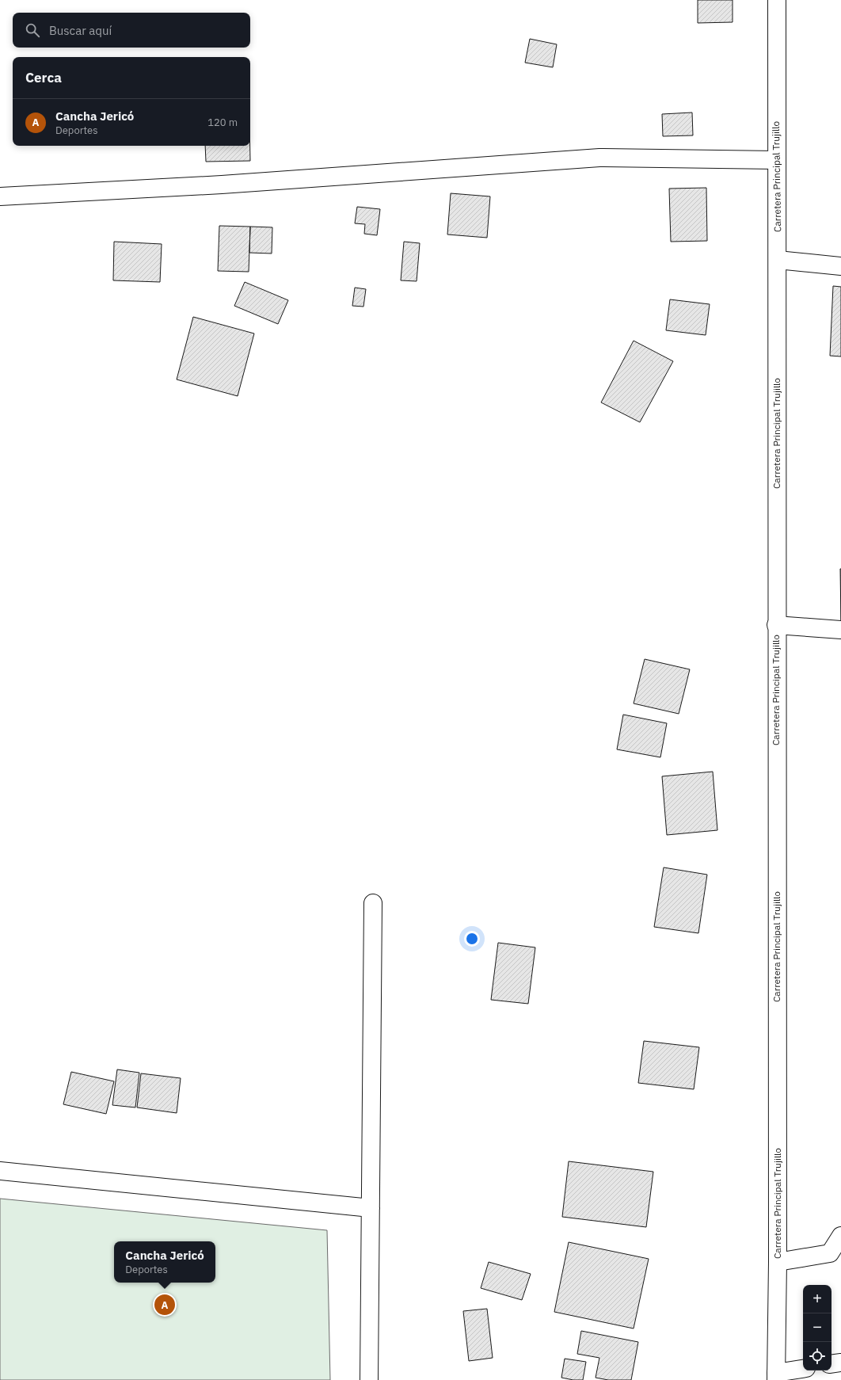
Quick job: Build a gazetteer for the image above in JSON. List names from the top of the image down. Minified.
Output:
{"streets":{"street":["Carretera Principal Trujillo"]},"page":{"search":"Buscar aquí","heading":"Cerca","list":[{"mark":"A","name":"Cancha Jericó","note":"Deportes","value":"120 m"}],"popup":["Cancha Jericó","Deportes"],"map_buttons":["+","−"],"pins":"A"}}
